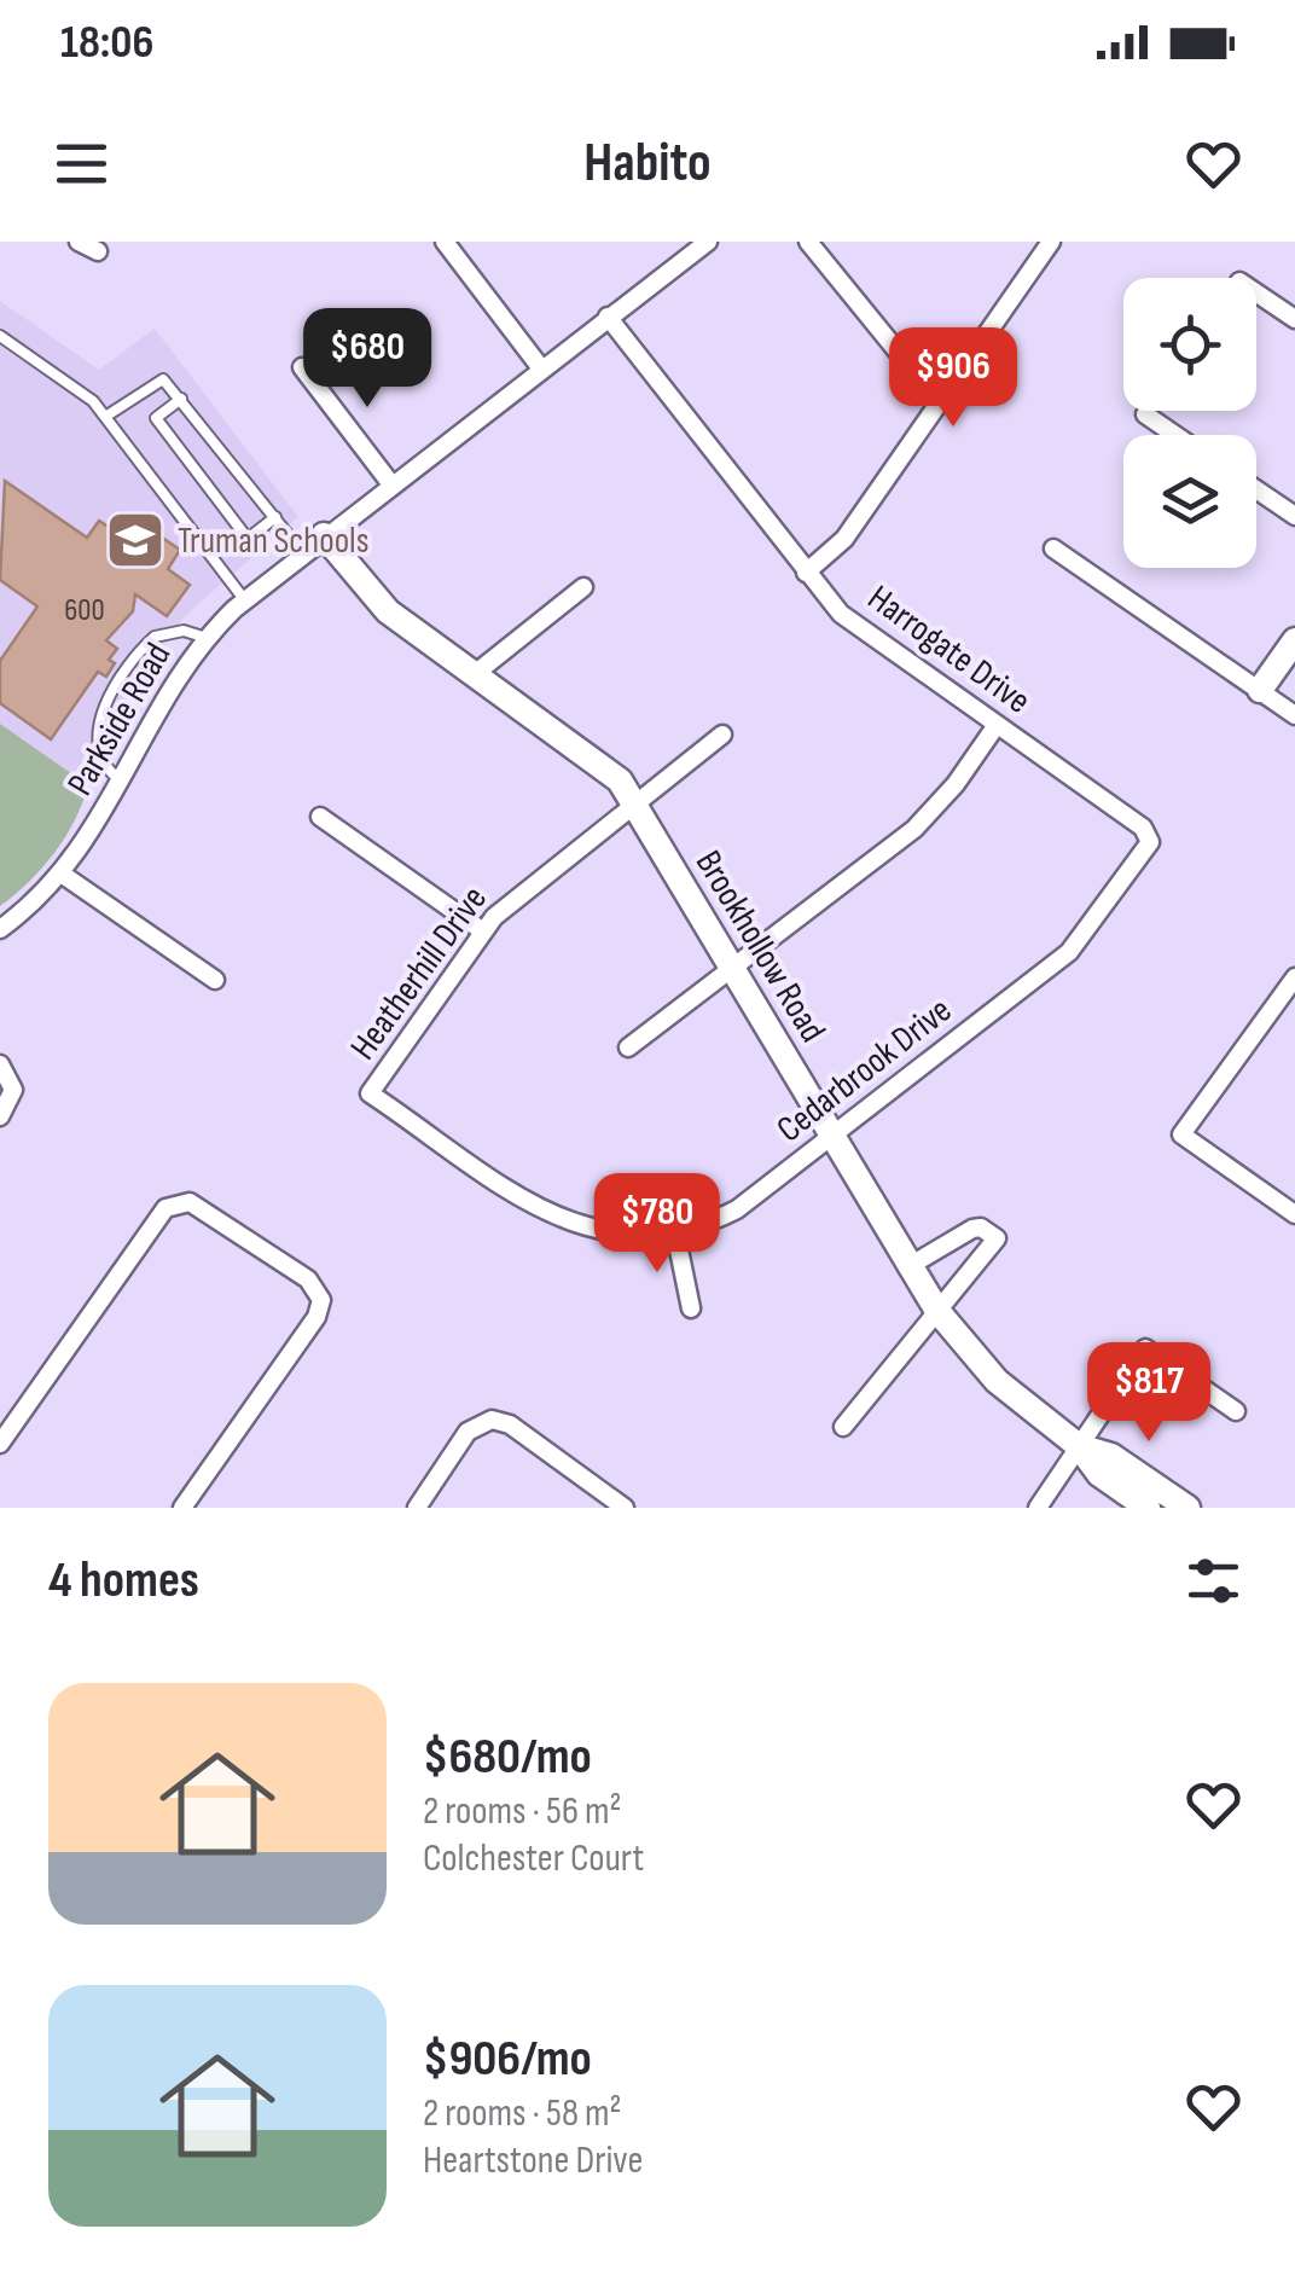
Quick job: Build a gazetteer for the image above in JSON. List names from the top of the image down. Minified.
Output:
{"streets":{"street":["Harrogate Drive","Parkside Road","Brookhollow Road","Heatherhill Drive","Cedarbrook Drive"]},"crossings":[["Harrogate Drive","Parkside Road"],["Harrogate Drive","Cedarbrook Drive"],["Parkside Road","Brookhollow Road"],["Brookhollow Road","Heatherhill Drive"],["Brookhollow Road","Cedarbrook Drive"],["Heatherhill Drive","Cedarbrook Drive"]],"places":{"school or university":["Truman Schools"]},"house_numbers":["600"],"page":{"status":"18:06","header":"Habito","price":["$680","$906","$780","$817"],"heading":"4 homes","list":[{"name":"$680/mo","note":"2 rooms · 56 m² · Colchester Court"},{"name":"$906/mo","note":"2 rooms · 58 m² · Heartstone Drive"}]}}
